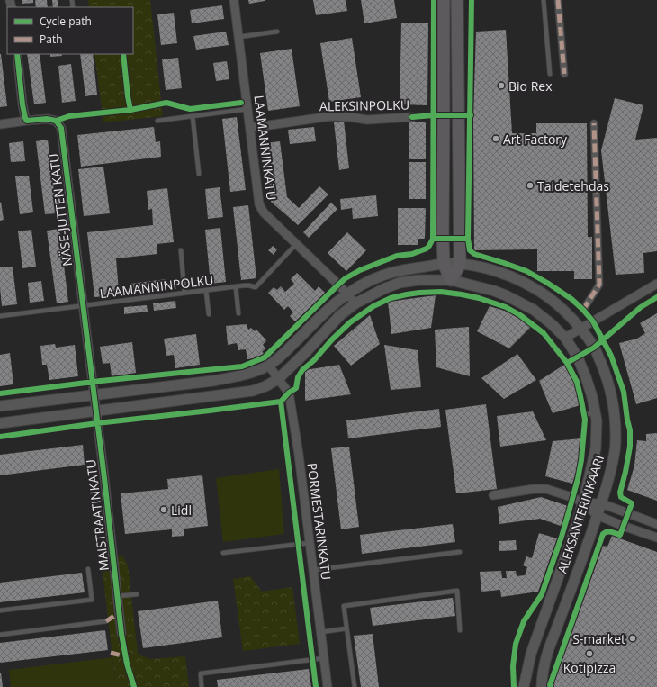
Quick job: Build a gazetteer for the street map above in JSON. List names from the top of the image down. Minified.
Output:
{"streets":{"street":["ALEKSINPOLKU","LAAMANNINKATU","NÄSE-JUTTEN KATU","ALEKSANTERINKAARI","MAISTRAATINKATU","PORMESTARINKATU"],"lane":["LAAMANNINPOLKU"]},"crossings":[["ALEKSINPOLKU","LAAMANNINKATU"],["LAAMANNINKATU","LAAMANNINPOLKU"],["LAAMANNINKATU","ALEKSANTERINKAARI"],["NÄSE-JUTTEN KATU","LAAMANNINPOLKU"],["NÄSE-JUTTEN KATU","ALEKSANTERINKAARI"],["NÄSE-JUTTEN KATU","MAISTRAATINKATU"],["ALEKSANTERINKAARI","MAISTRAATINKATU"],["ALEKSANTERINKAARI","PORMESTARINKATU"]],"places":["Bio Rex","Art Factory","Taidetehdas","Lidl","S-market","Kotipizza"],"legend":["Cycle path","Path"]}
